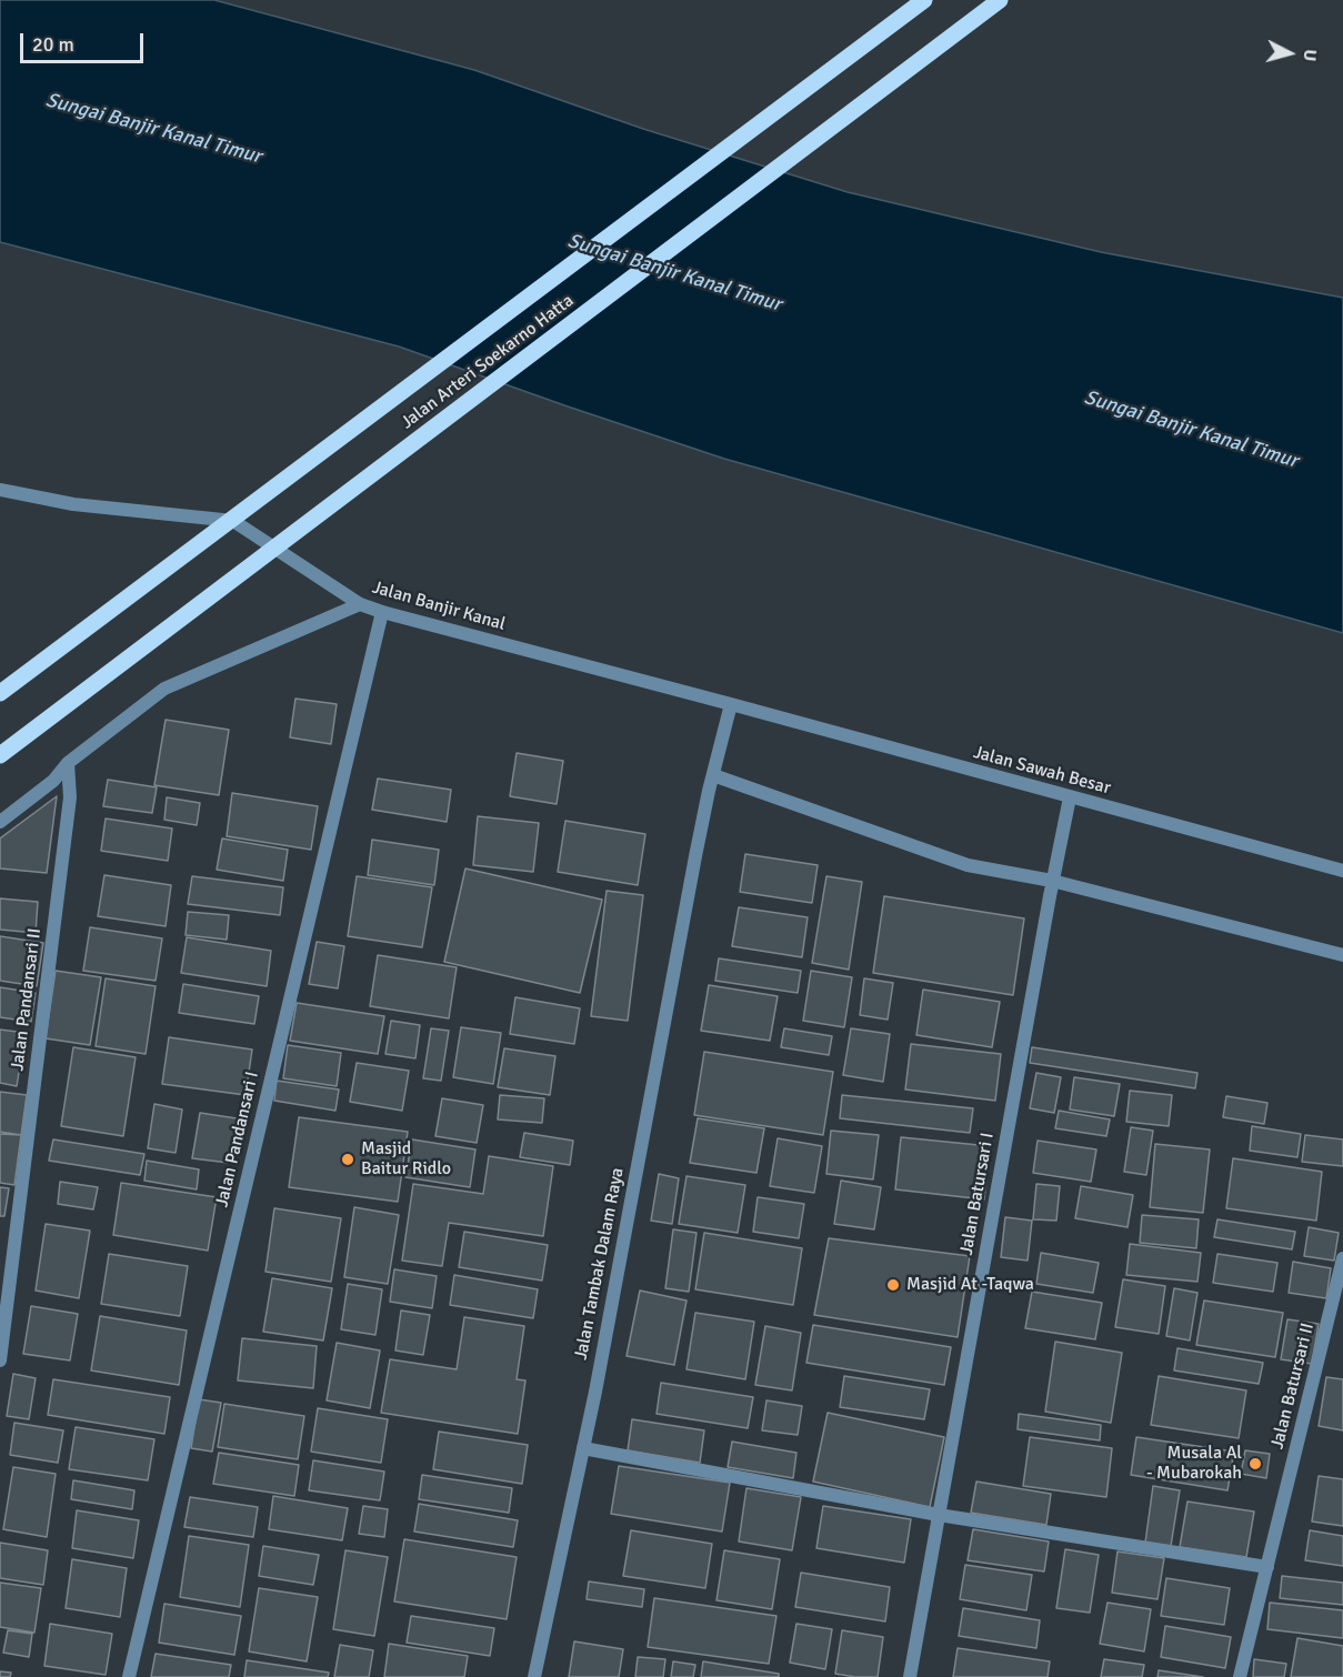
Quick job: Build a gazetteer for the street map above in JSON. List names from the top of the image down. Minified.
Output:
{"streets":{"main road":["Jalan Arteri Soekarno Hatta"],"street":["Jalan Banjir Kanal","Jalan Sawah Besar","Jalan Pandansari II","Jalan Pandansari I","Jalan Batursari I","Jalan Tambak Dalam Raya","Jalan Batursari II"]},"crossings":[["Jalan Banjir Kanal","Jalan Sawah Besar"],["Jalan Banjir Kanal","Jalan Pandansari I"],["Jalan Banjir Kanal","Jalan Tambak Dalam Raya"],["Jalan Sawah Besar","Jalan Batursari I"],["Jalan Sawah Besar","Jalan Tambak Dalam Raya"]],"water":["Sungai Banjir Kanal Timur"],"places":["Masjid Baitur Ridlo","Masjid At -Taqwa","Musala Al - Mubarokah"],"scale_bar":"20 m","north":"right"}
